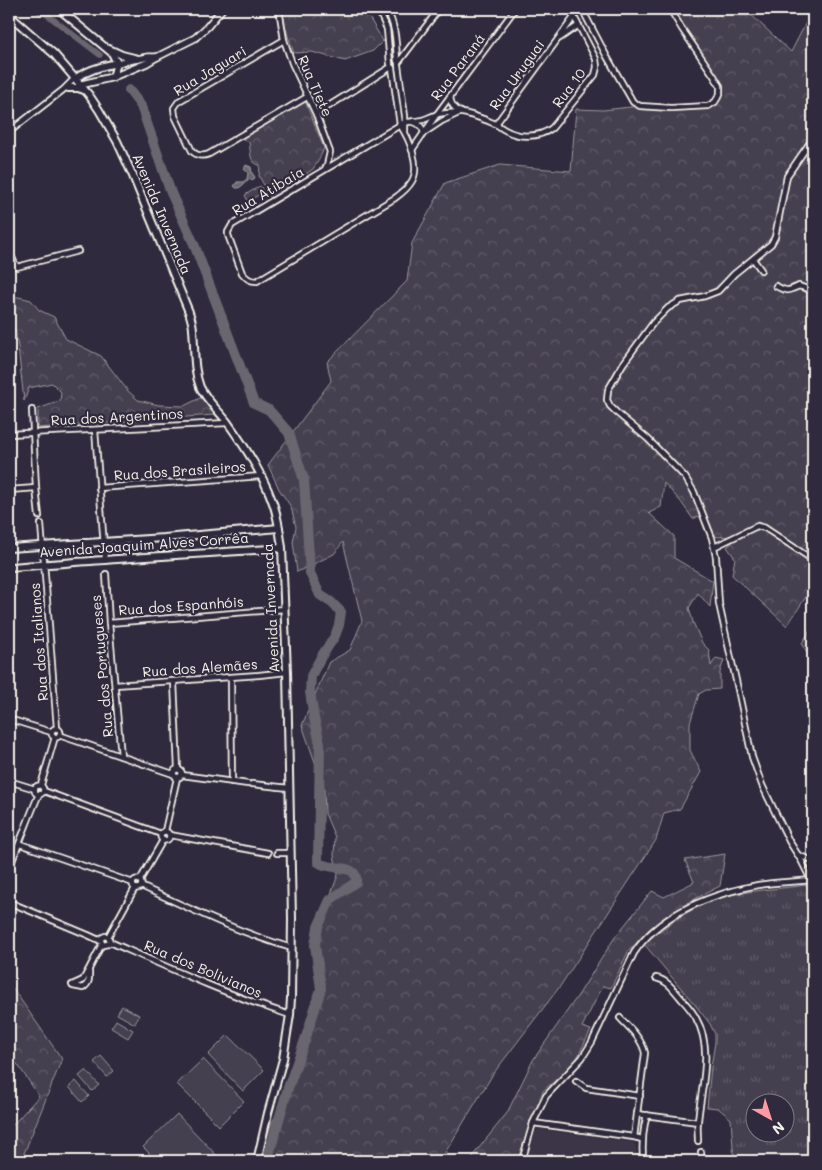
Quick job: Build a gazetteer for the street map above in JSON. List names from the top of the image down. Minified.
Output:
{"streets":{"main road":["Avenida Invernada","Avenida Joaquim Alves Corrêa"],"street":["Rua Paraná","Rua Jaguari","Rua Uruguai","Rua Tiete","Rua 10","Rua Atibaia","Rua dos Argentinos","Rua dos Brasileiros","Rua dos Espanhóis","Rua dos Italianos","Rua dos Portugueses","Rua dos Alemães","Rua dos Bolivianos"]},"crossings":[["Rua Paraná","Rua Atibaia"],["Rua Jaguari","Rua Tiete"],["Rua Uruguai","Rua 10"],["Rua Tiete","Rua Atibaia"],["Avenida Invernada","Rua dos Argentinos"],["Avenida Invernada","Rua dos Brasileiros"],["Avenida Invernada","Avenida Joaquim Alves Corrêa"],["Avenida Invernada","Rua dos Espanhóis"],["Avenida Invernada","Rua dos Alemães"],["Avenida Invernada","Rua dos Bolivianos"],["Avenida Joaquim Alves Corrêa","Rua dos Italianos"],["Rua dos Espanhóis","Rua dos Portugueses"],["Rua dos Portugueses","Rua dos Alemães"]],"north":"bottom right"}
